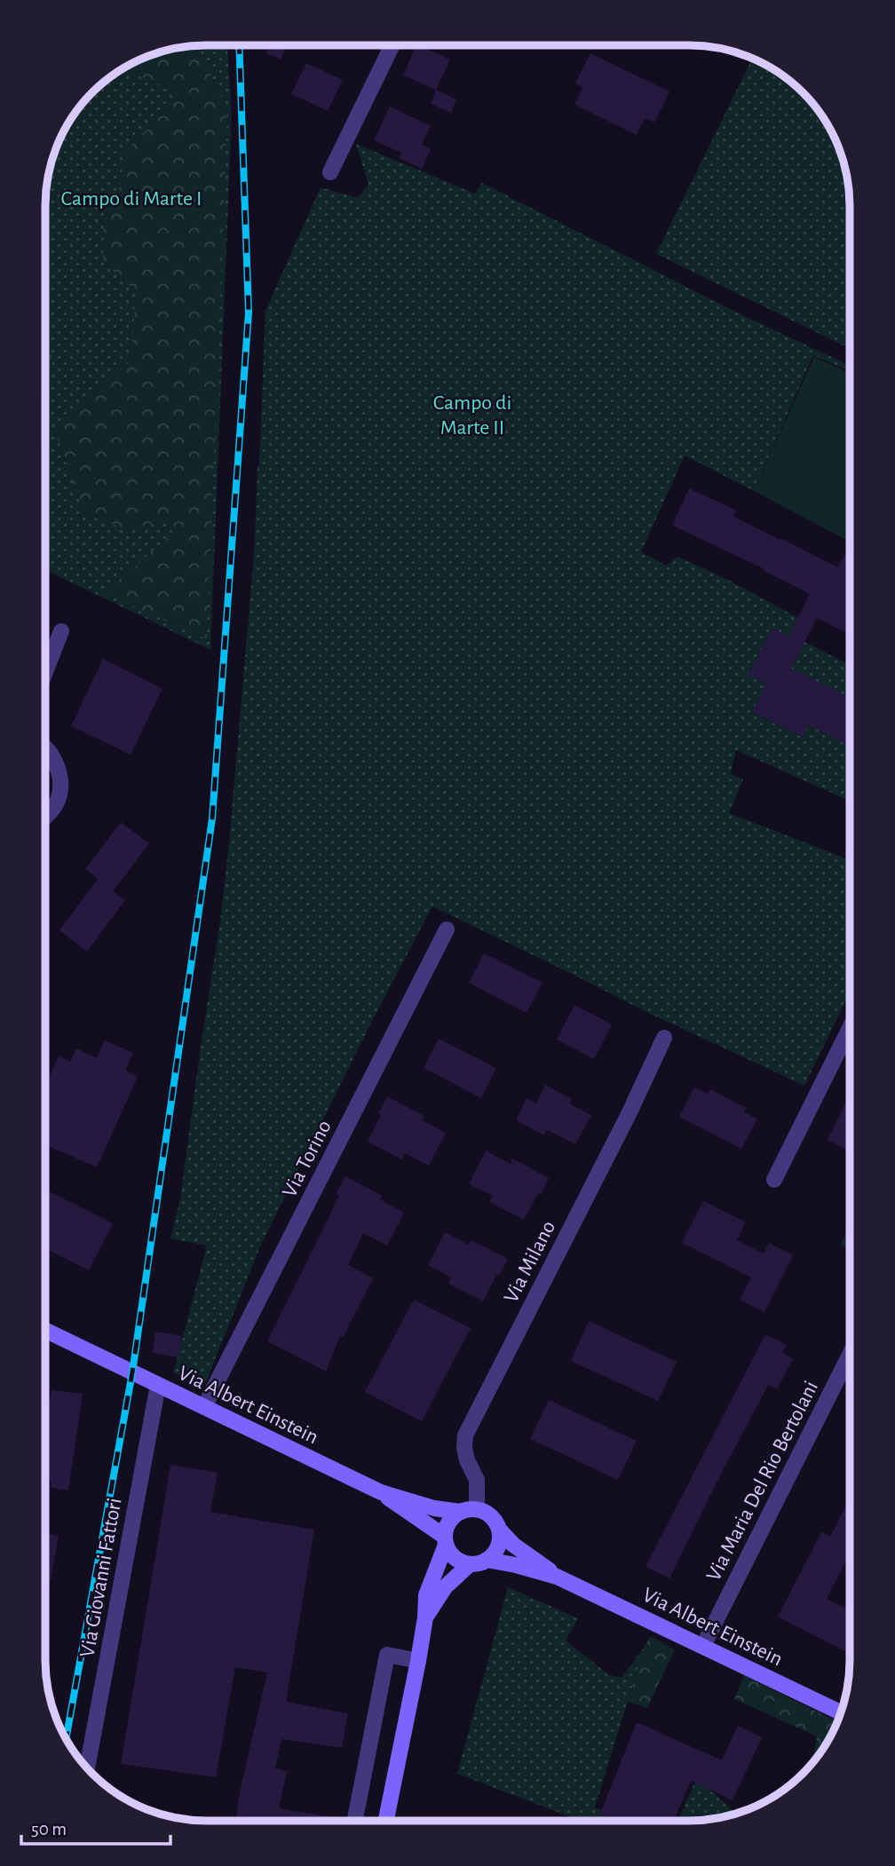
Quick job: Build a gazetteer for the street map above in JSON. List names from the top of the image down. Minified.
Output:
{"streets":{"main road":["Via Albert Einstein"],"street":["Via Torino","Via Milano","Via Maria Del Rio Bertolani","Via Giovanni Fattori"]},"crossings":[["Via Torino","Via Albert Einstein"],["Via Milano","Via Albert Einstein"],["Via Albert Einstein","Via Maria Del Rio Bertolani"],["Via Albert Einstein","Via Giovanni Fattori"]],"parks":["Campo di Marte I","Campo di Marte II"],"scale_bar":"50 m"}
